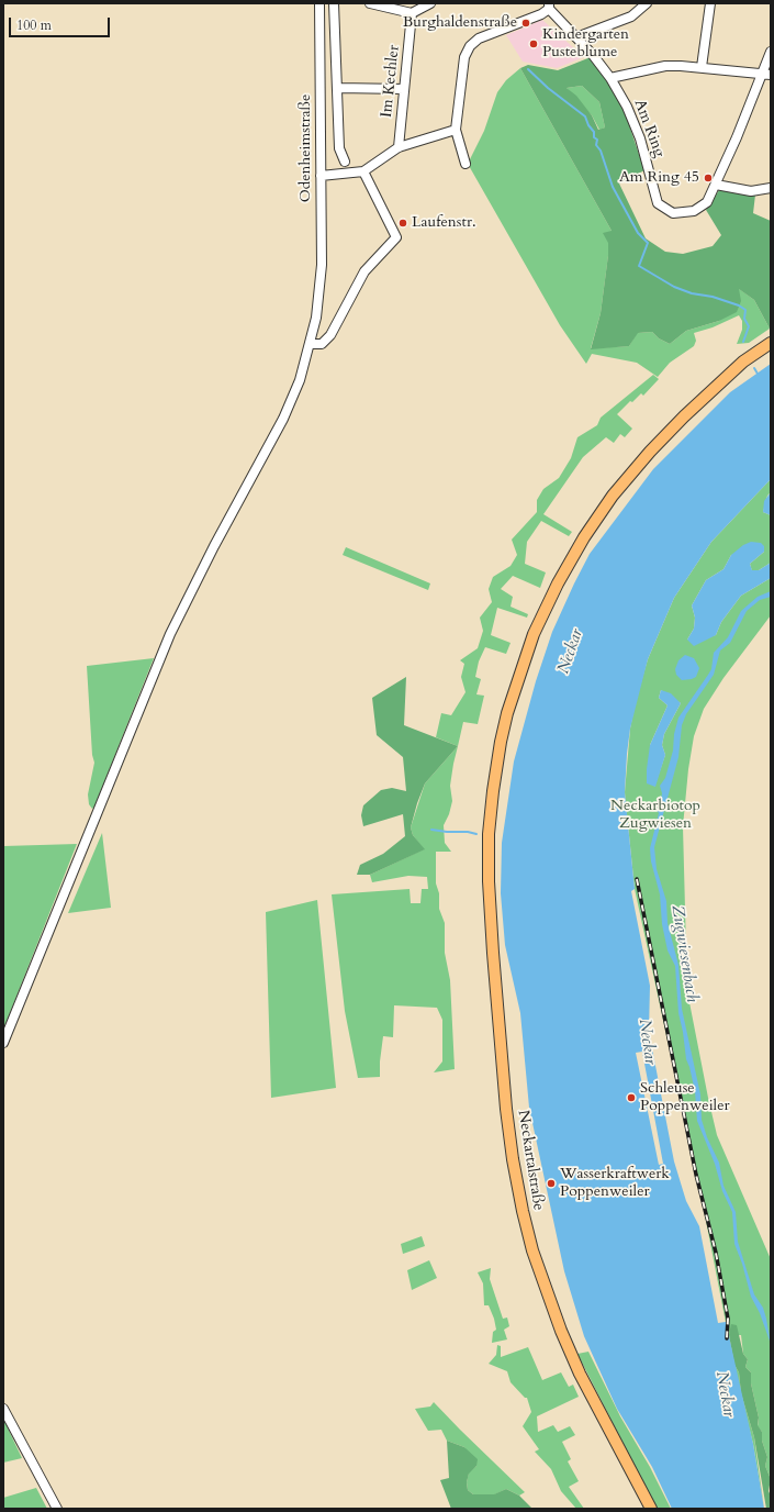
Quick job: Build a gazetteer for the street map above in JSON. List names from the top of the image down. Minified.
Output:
{"streets":{"main road":["Neckartalstraße"],"street":["Im Kechler","Am Ring","Odenheimstraße"]},"water":["Neckar","Zugwiesenbach"],"parks":["Neckarbiotop Zugwiesen"],"places":["Burghaldenstraße","Kindergarten Pusteblume","Am Ring 45","Laufenstr.","Schleuse Poppenweiler","Wasserkraftwerk Poppenweiler"],"scale_bar":"100 m"}
